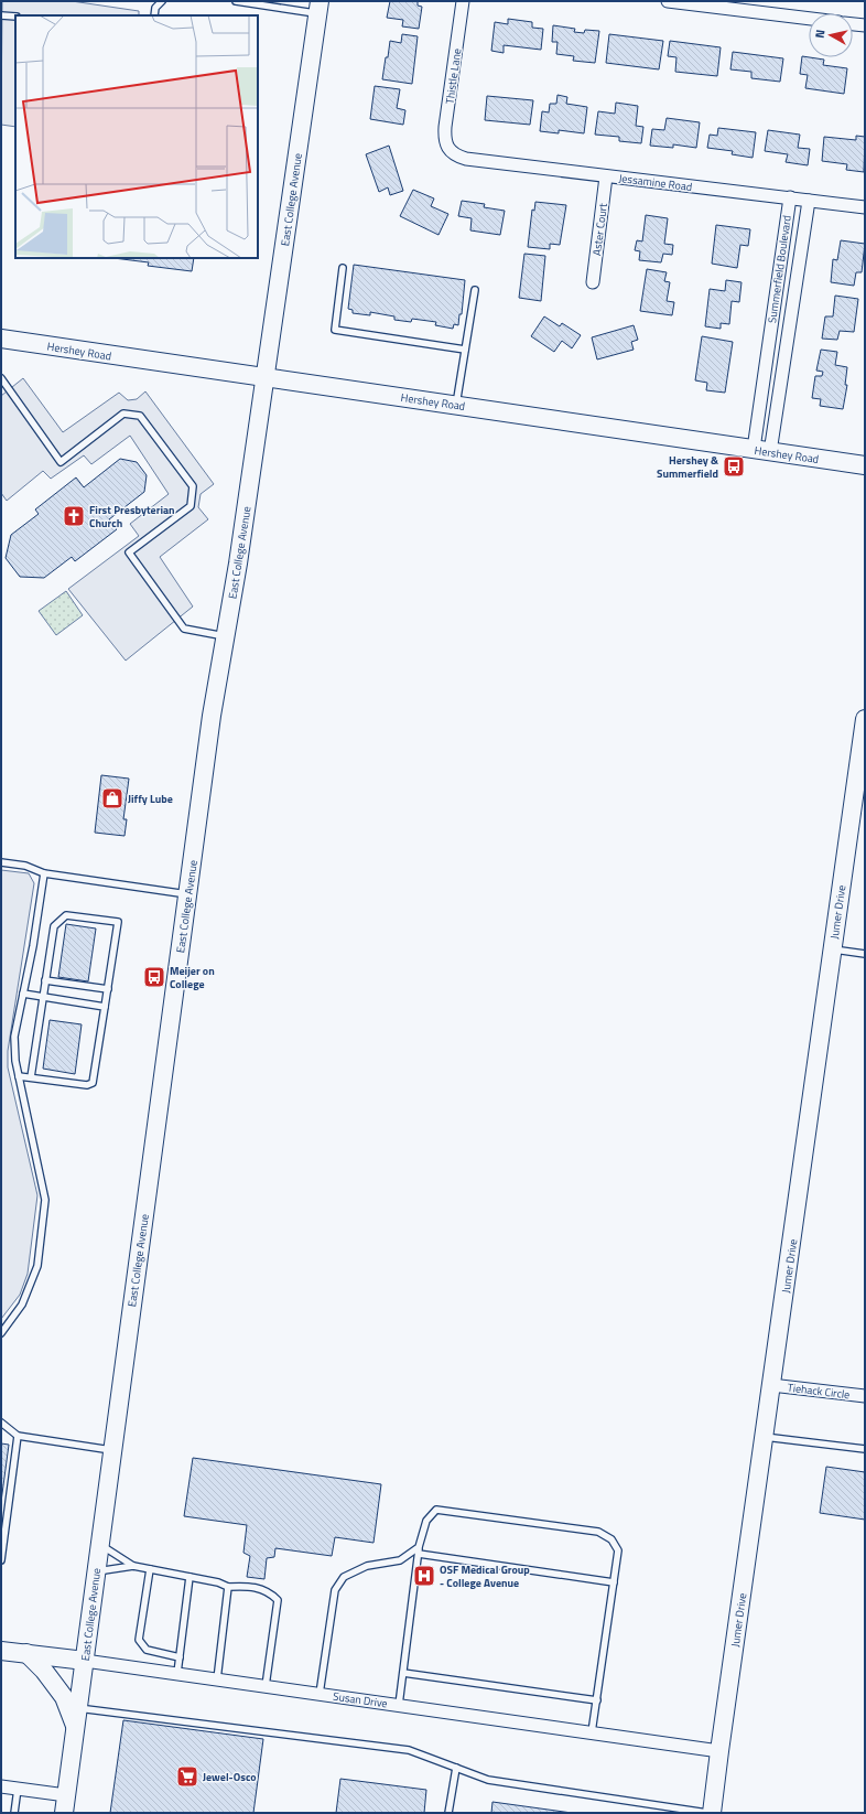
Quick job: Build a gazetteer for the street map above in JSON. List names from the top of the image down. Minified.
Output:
{"streets":{"main road":["East College Avenue","Hershey Road","Jumer Drive","Susan Drive"],"street":["Thistle Lane","Jessamine Road","Aster Court","Summerfield Boulevard","Tiehack Circle"]},"crossings":[["Thistle Lane","Jessamine Road"],["Jessamine Road","Aster Court"],["Jessamine Road","Summerfield Boulevard"],["East College Avenue","Hershey Road"],["East College Avenue","Susan Drive"],["Summerfield Boulevard","Hershey Road"],["Jumer Drive","Tiehack Circle"],["Jumer Drive","Susan Drive"]],"places":{"bus stop":["Hershey & Summerfield","Meijer on College"],"church":["First Presbyterian Church"],"shop":["Jiffy Lube"],"hospital":["OSF Medical Group - College Avenue"],"supermarket":["Jewel-Osco"]},"north":"left"}
